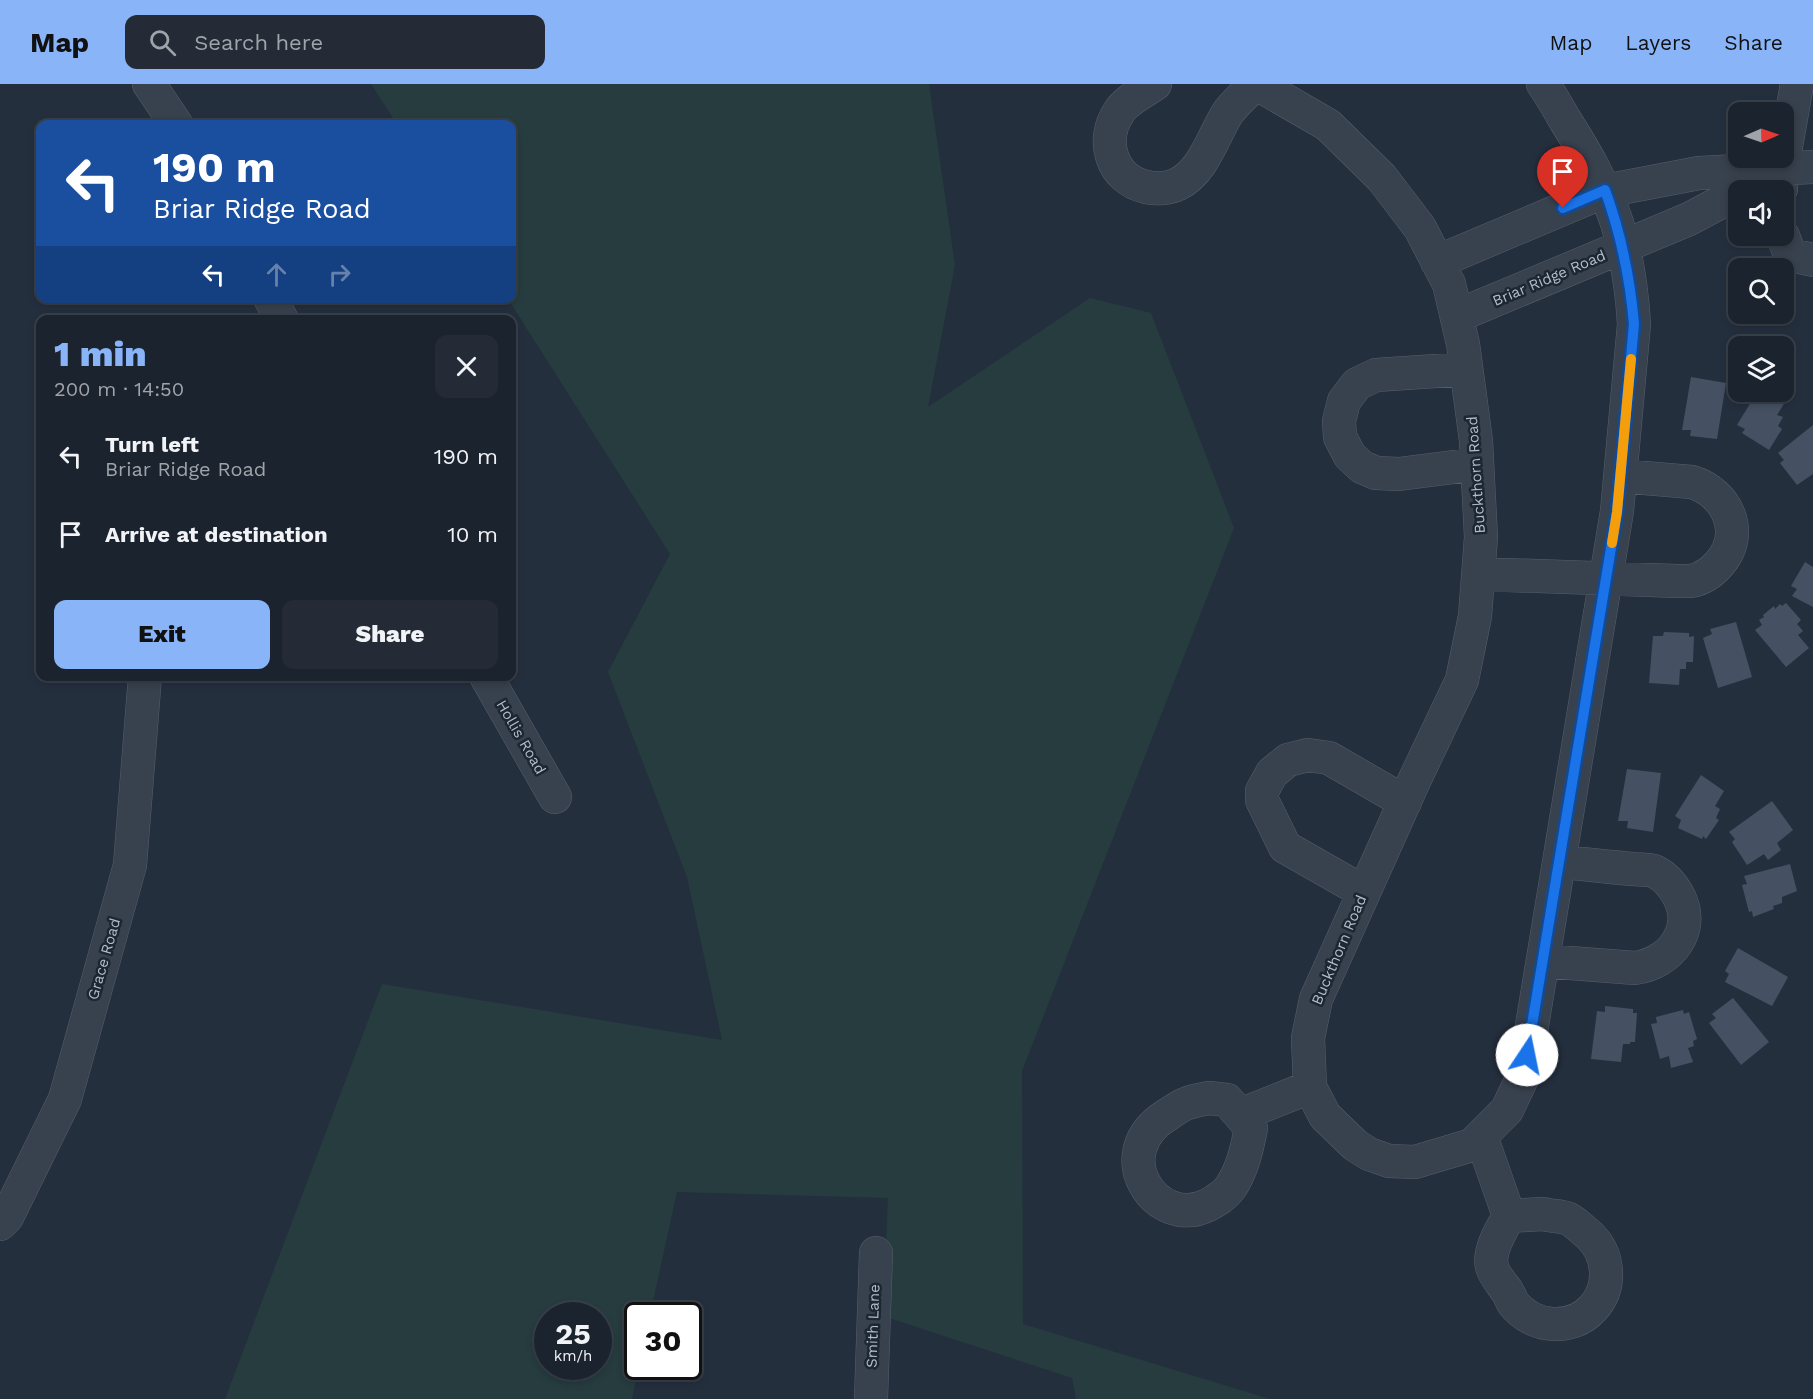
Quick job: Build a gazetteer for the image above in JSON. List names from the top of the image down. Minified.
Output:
{"streets":{"street":["Briar Ridge Road","Buckthorn Road","Hollis Road","Grace Road","Smith Lane"]},"crossings":[["Briar Ridge Road","Buckthorn Road"]],"north":"right","page":{"header":"Map","search":"Search here","nav":["Map","Layers","Share"],"turn":["190 m","Briar Ridge Road"],"heading":["1 min","200 m · 14:50"],"list":[{"name":"Turn left","note":"Briar Ridge Road","value":"190 m"},{"name":"Arrive at destination","value":"10 m"}],"buttons":["Exit","Share"],"speed":"25 km/h","limit":"30"}}
